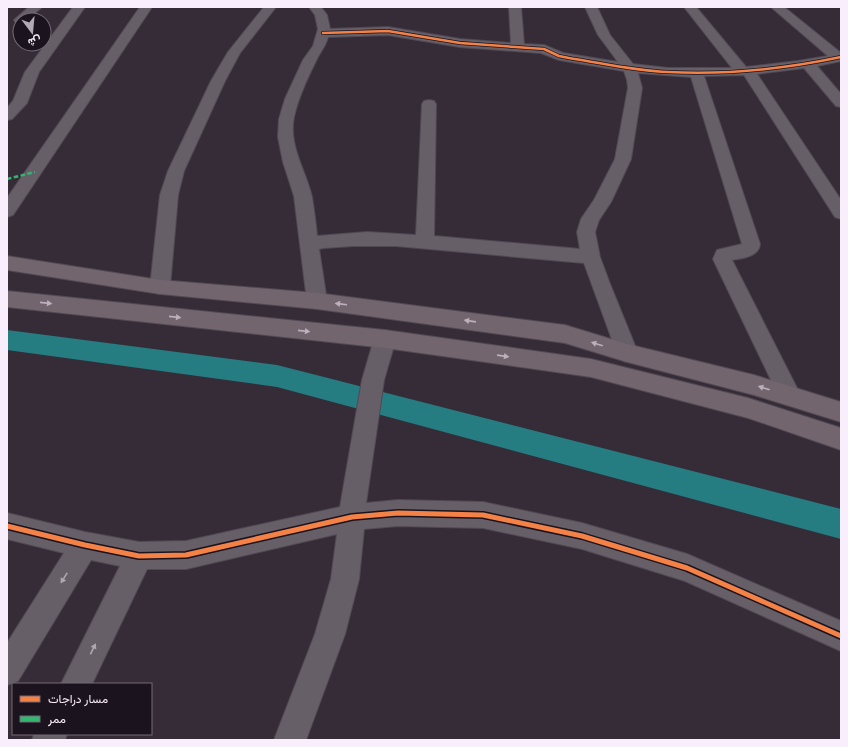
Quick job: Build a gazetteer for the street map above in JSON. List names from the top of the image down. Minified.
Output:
{"legend":["مسار دراجات","ممر"],"north":"bottom"}
